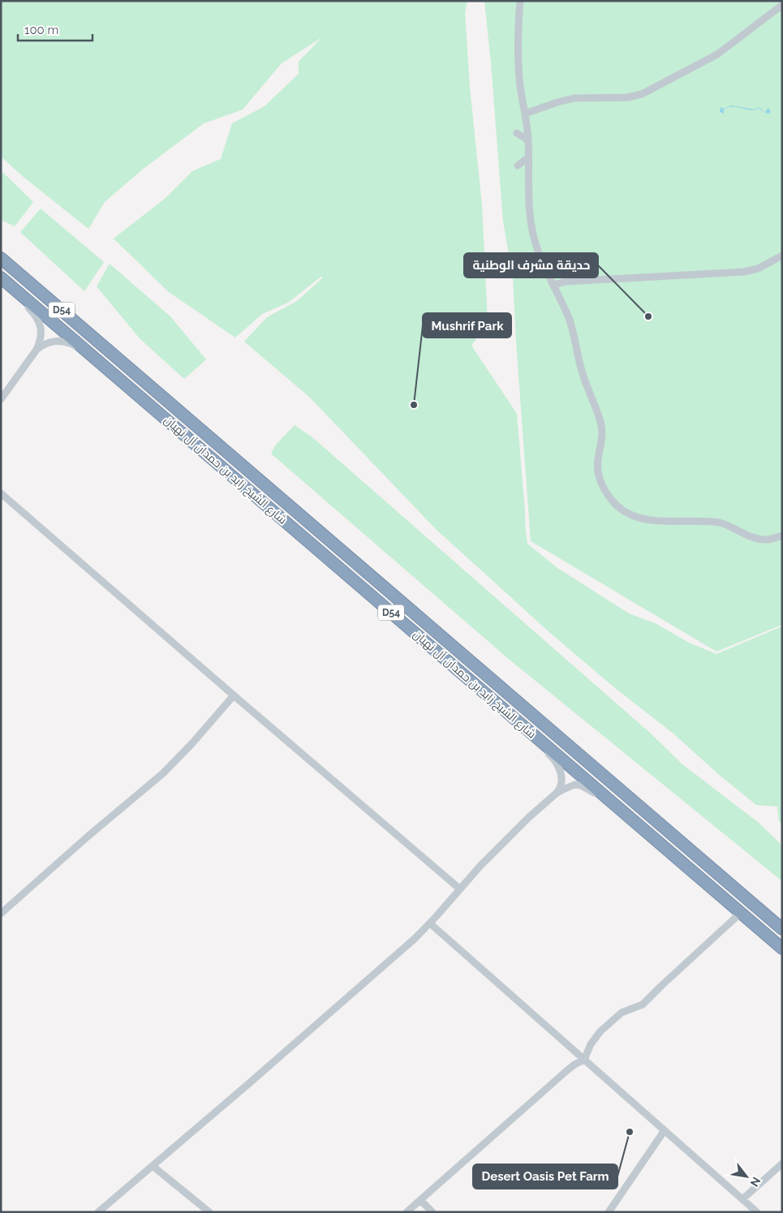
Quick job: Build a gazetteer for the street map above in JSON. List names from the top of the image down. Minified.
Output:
{"streets":{"highway":["D54","شارع الشيخ زايد بن حمدان آل نهيان"]},"places":["حديقة مشرف الوطنية","Mushrif Park","Desert Oasis Pet Farm"],"scale_bar":"100 m","north":"bottom right"}
